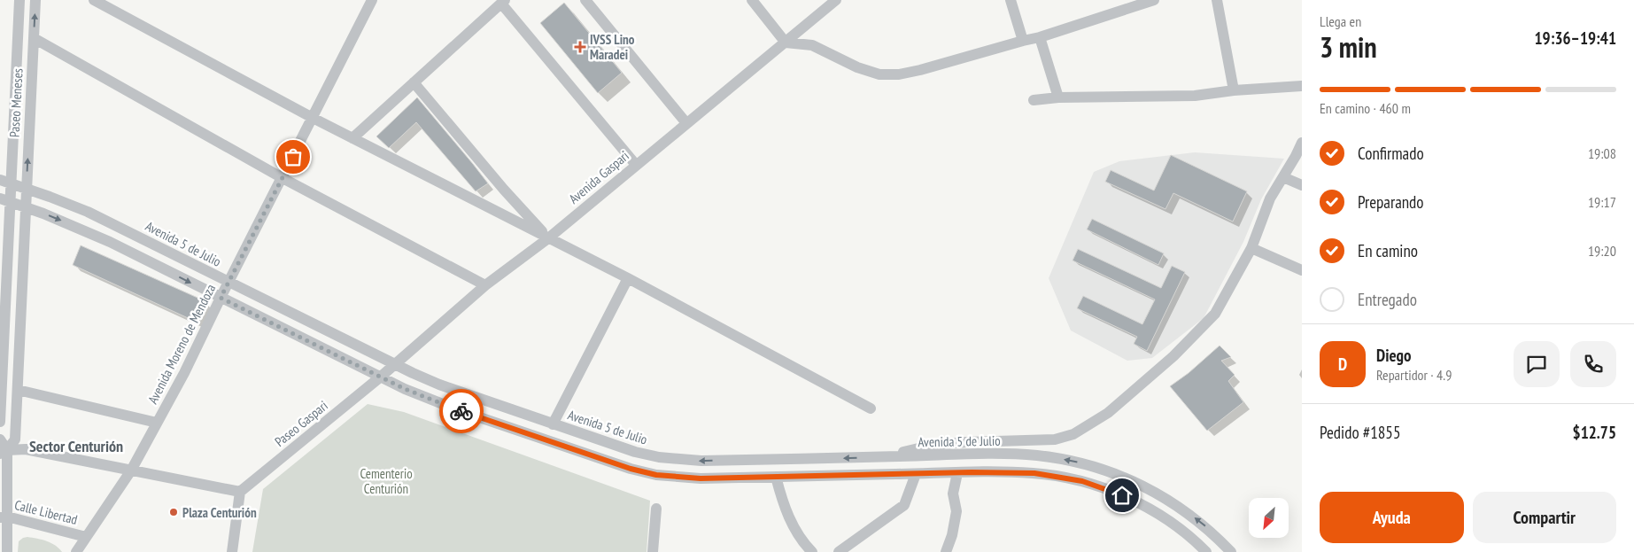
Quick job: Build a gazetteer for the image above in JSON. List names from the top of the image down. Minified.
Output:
{"streets":{"street":["Paseo Meneses","Avenida Gaspari","Avenida 5 de Julio","Avenida Moreno de Mendoza","Paseo Gaspari","Calle Libertad"]},"crossings":[["Paseo Meneses","Avenida 5 de Julio"],["Avenida Gaspari","Avenida 5 de Julio"],["Avenida Gaspari","Paseo Gaspari"],["Avenida 5 de Julio","Avenida Moreno de Mendoza"],["Avenida Moreno de Mendoza","Calle Libertad"]],"districts":["Sector Centurión"],"parks":["Cementerio Centurión"],"places":{"health":["IVSS Lino Maradei"],"other":["Plaza Centurión"]},"north":"bottom left","page":{"heading":["3 min","Llega en","19:36–19:41"],"panel":["Diego","Repartidor · 4.9","Pedido #1855","$12.75"],"bar":"En camino · 460 m","list":[["Confirmado","19:08"],["Preparando","19:17"],["En camino","19:20"],"Entregado"],"round":"D","buttons":["Ayuda","Compartir"]}}
